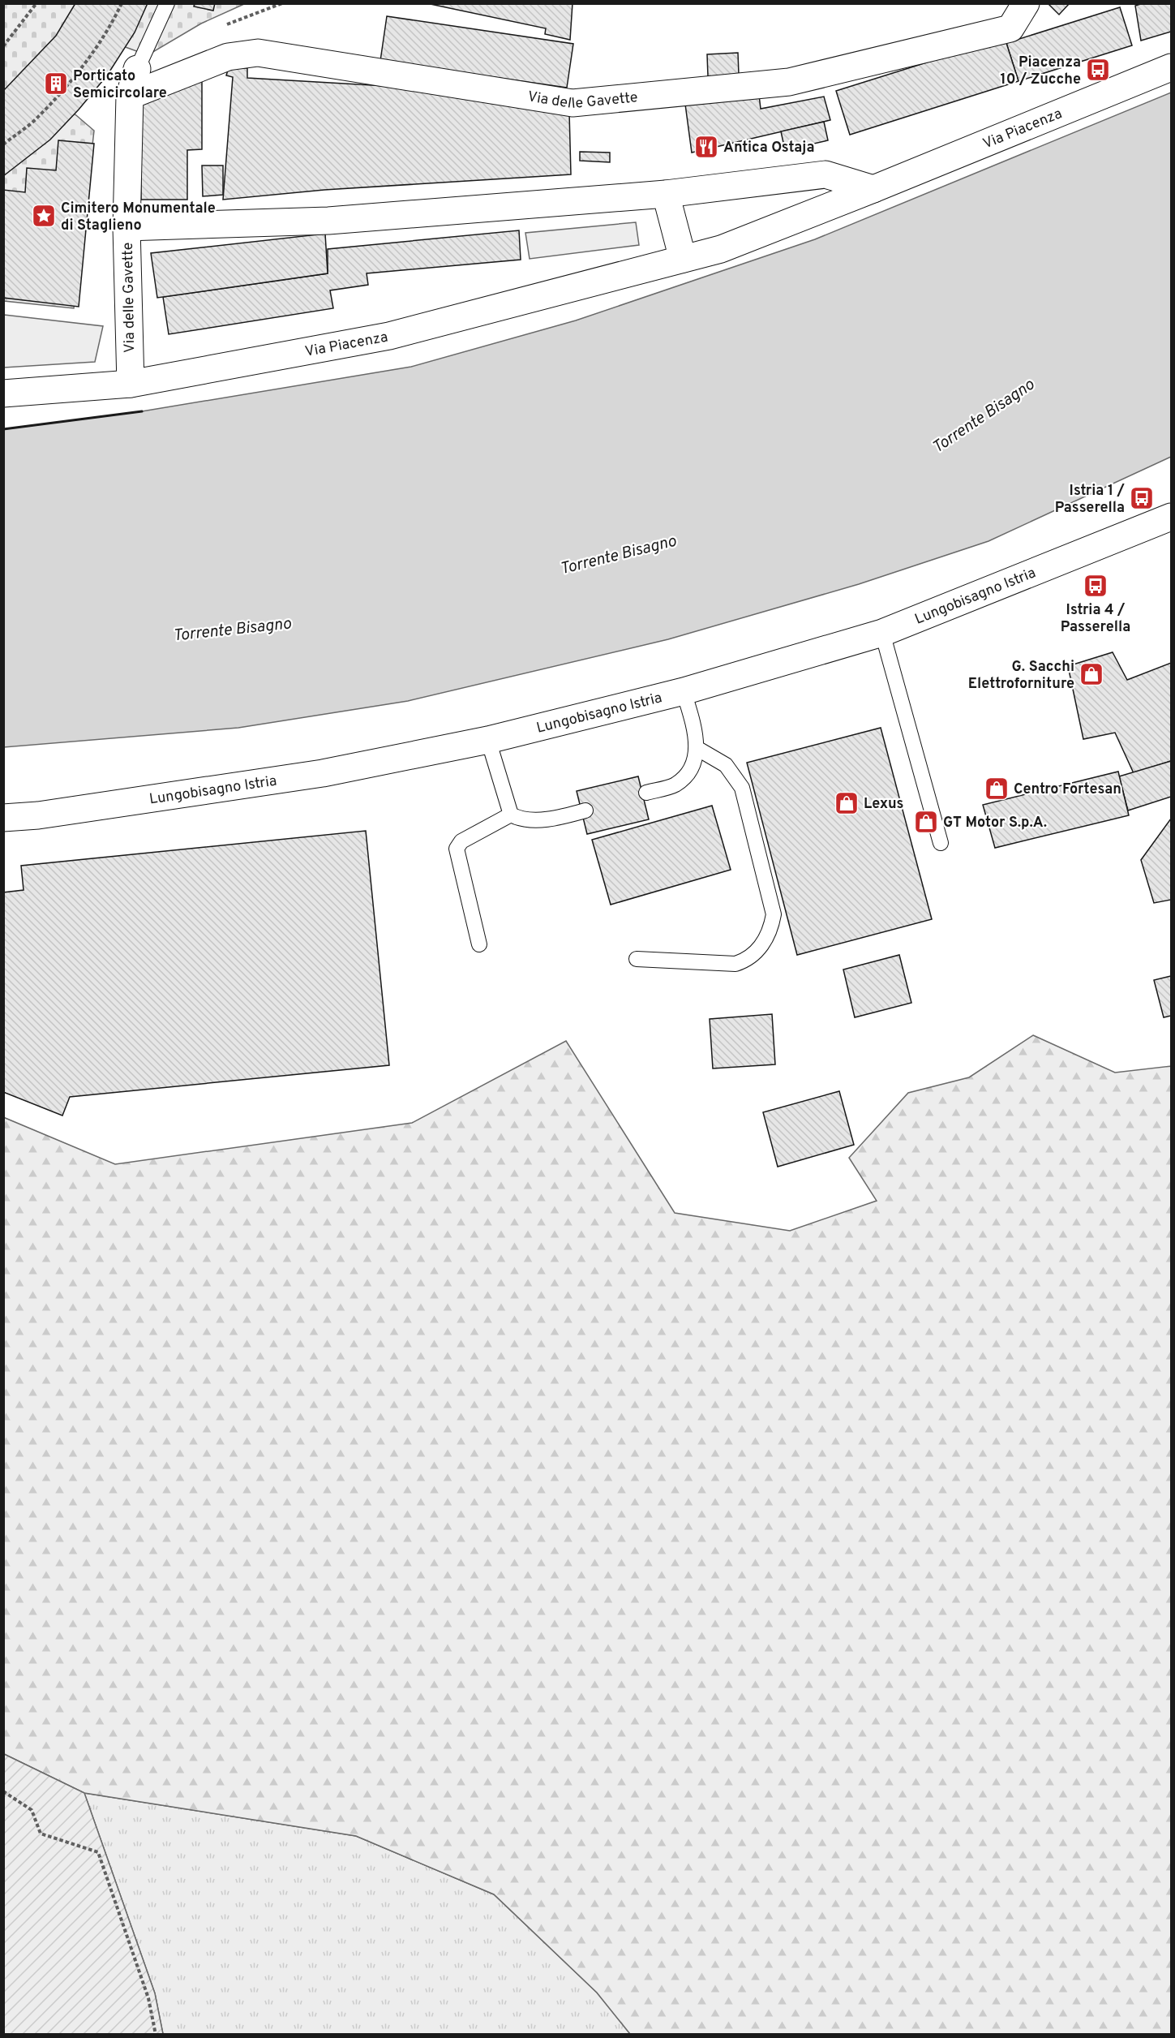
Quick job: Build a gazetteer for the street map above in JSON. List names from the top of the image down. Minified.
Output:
{"streets":{"main road":["Via delle Gavette","Via Piacenza","Lungobisagno Istria"]},"crossings":[["Via delle Gavette","Via Piacenza"]],"water":["Torrente Bisagno"],"places":{"bus stop":["Piacenza 10 / Zucche","Istria 1 / Passerella","Istria 4 / Passerella"],"building":["Porticato Semicircolare"],"restaurant":["Antica Ostaja"],"place":["Cimitero Monumentale di Staglieno"],"shop":["G. Sacchi Elettroforniture","Centro Fortesan","Lexus","GT Motor S.p.A."]}}
